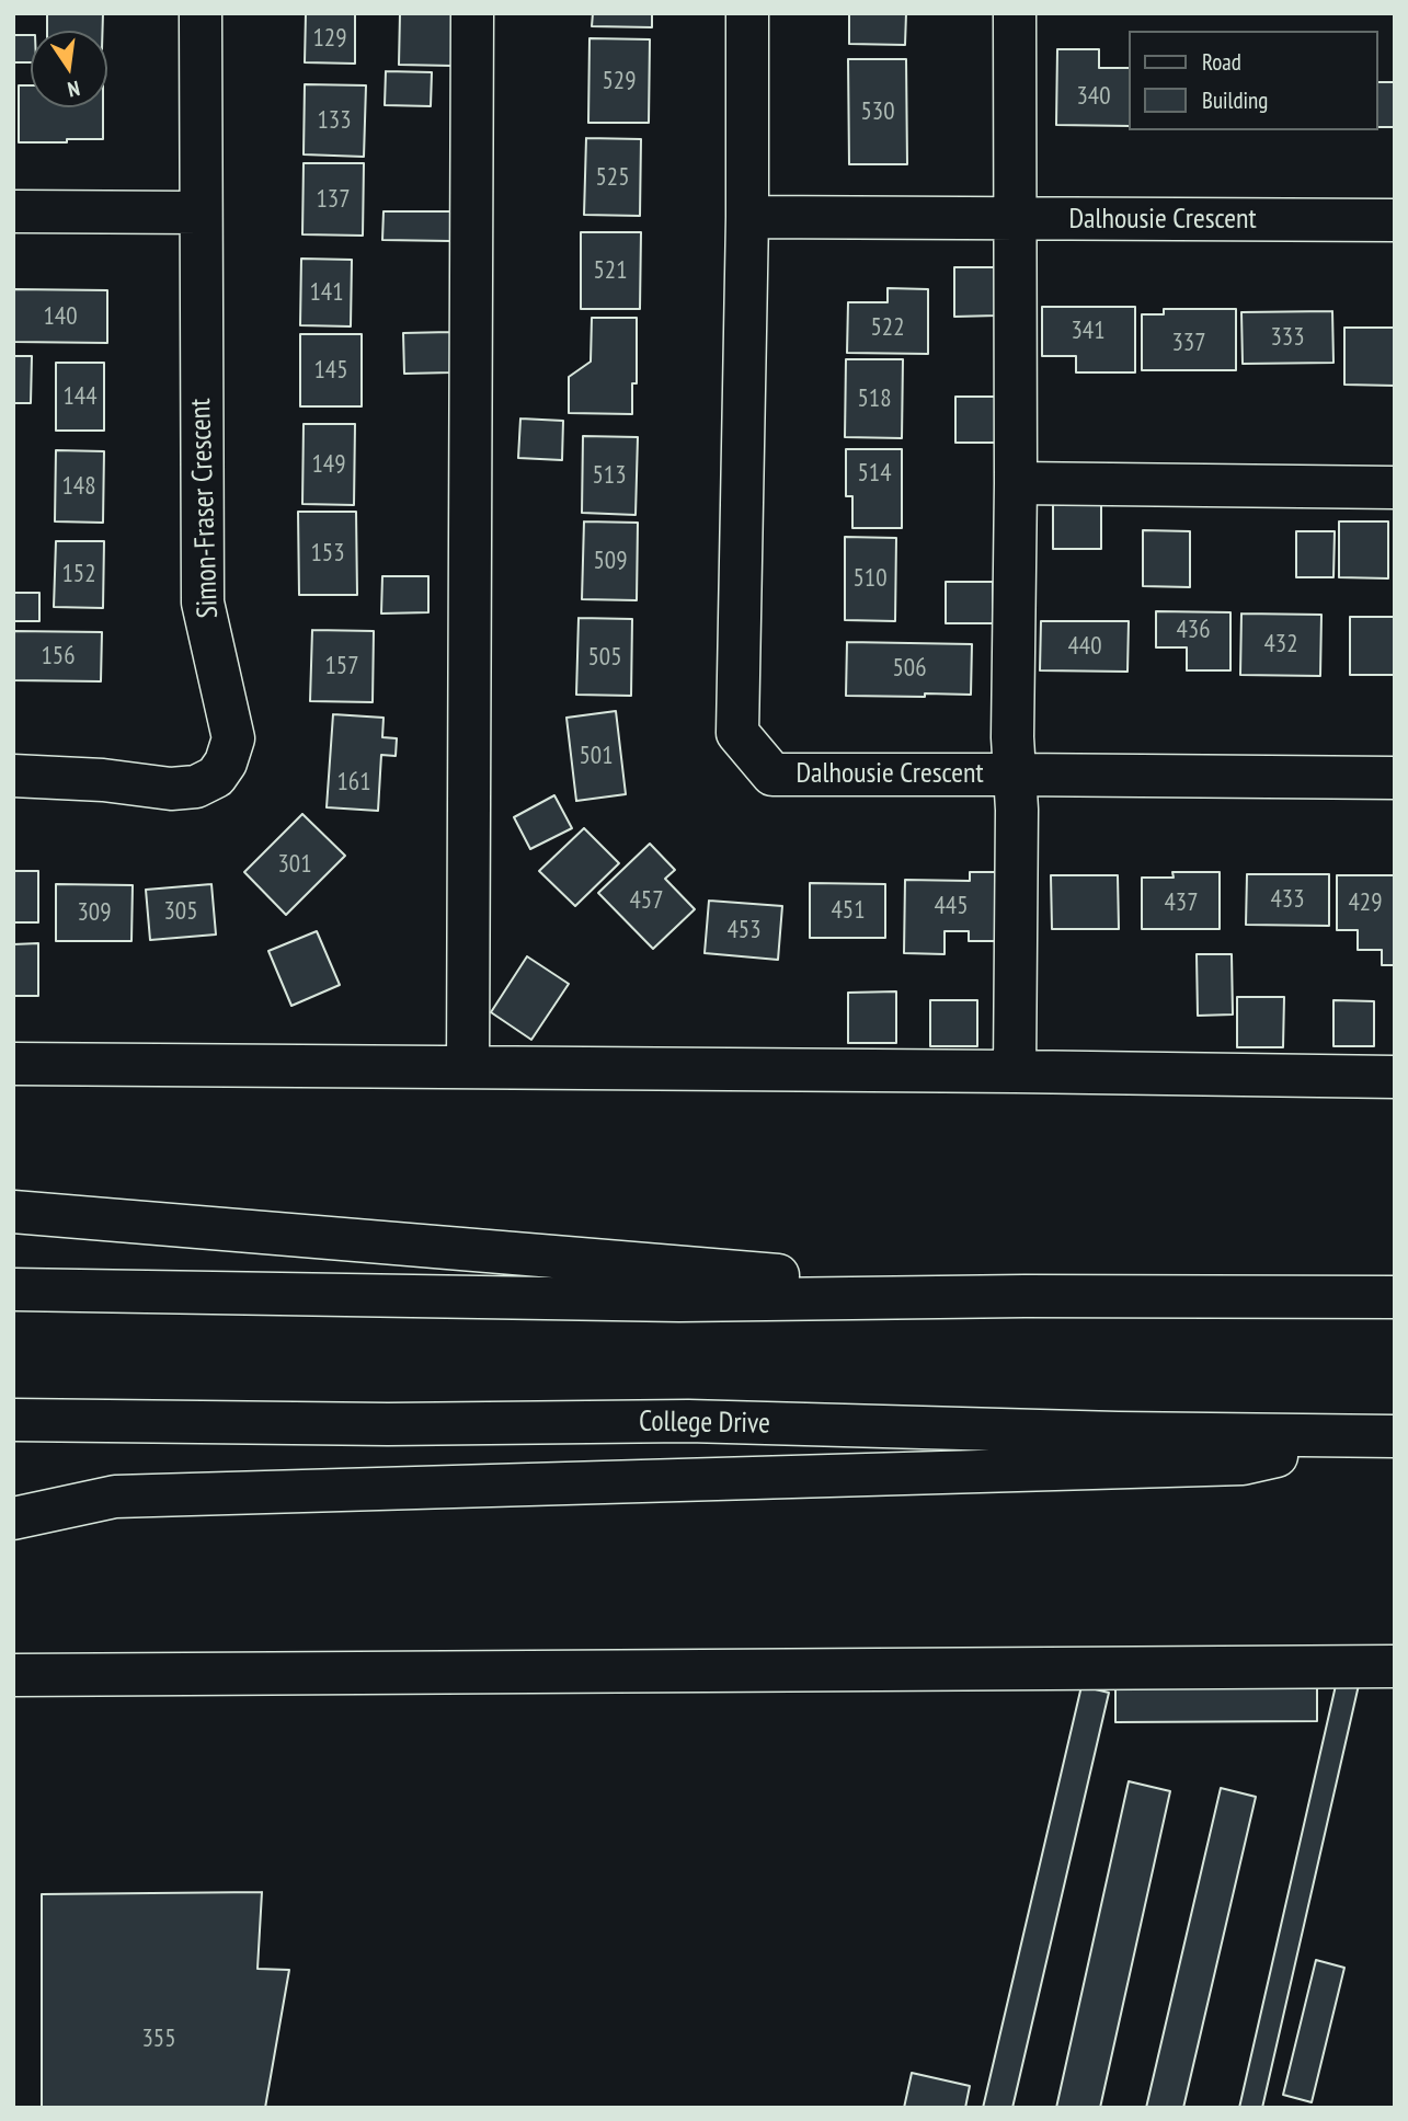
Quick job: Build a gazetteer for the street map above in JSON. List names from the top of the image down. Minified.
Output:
{"streets":{"main road":["Dalhousie Crescent","Simon-Fraser Crescent","College Drive"]},"house_numbers":["129","529","340","530","133","525","137","521","141","140","522","341","333","337","145","144","518","149","514","513","148","153","509","152","510","436","432","440","156","505","157","506","501","161","301","433","457","437","429","445","451","305","309","453","355"],"legend":["Road","Building"],"north":"bottom"}
